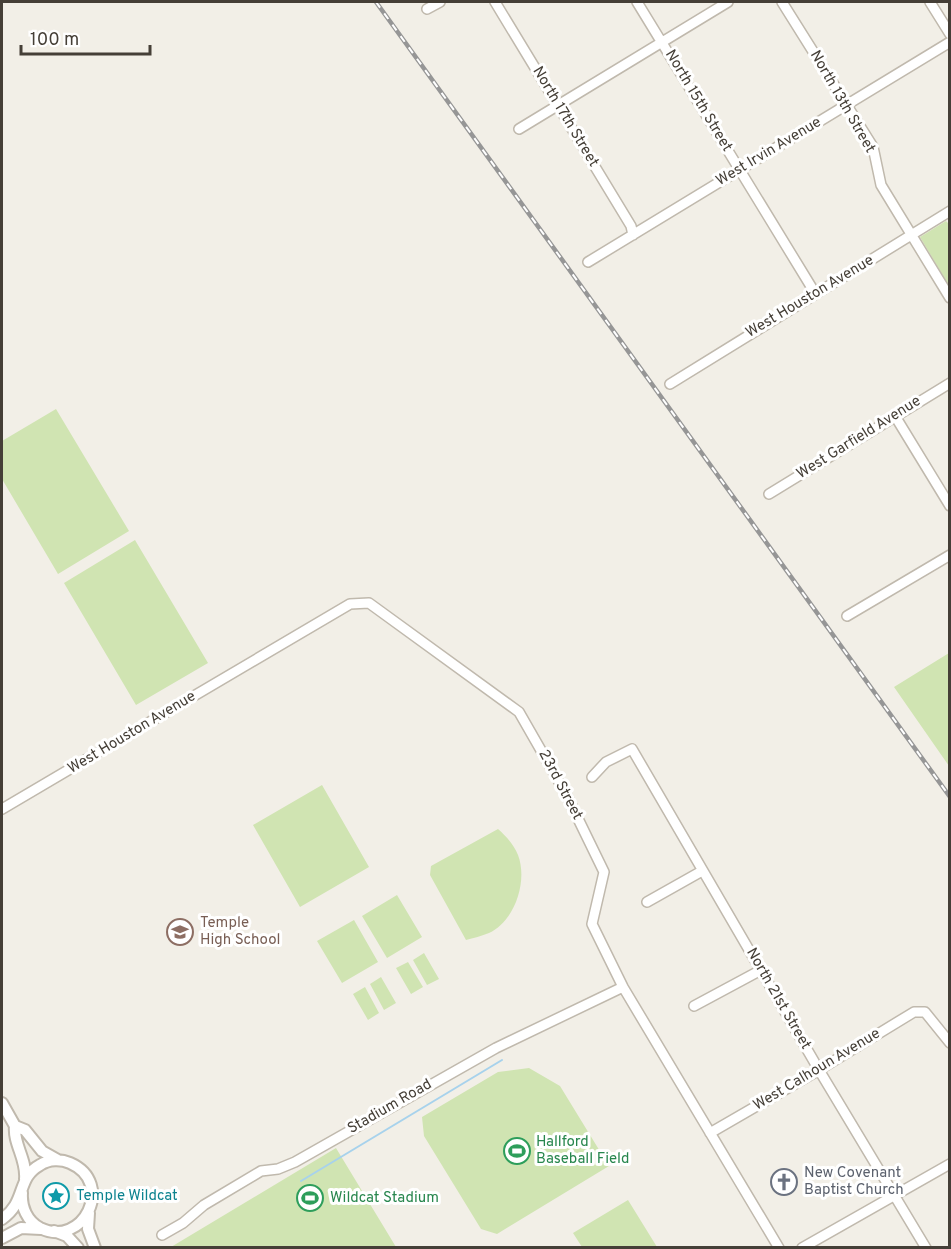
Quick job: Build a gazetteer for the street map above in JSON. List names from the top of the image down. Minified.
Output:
{"streets":{"street":["North 15th Street","North 13th Street","North 17th Street","West Irvin Avenue","West Houston Avenue","West Garfield Avenue","23rd Street","North 21st Street","West Calhoun Avenue","Stadium Road"]},"crossings":[["North 15th Street","West Irvin Avenue"],["North 15th Street","West Houston Avenue"],["North 13th Street","West Irvin Avenue"],["North 13th Street","West Houston Avenue"],["North 17th Street","West Irvin Avenue"],["West Houston Avenue","23rd Street"],["23rd Street","West Calhoun Avenue"],["23rd Street","Stadium Road"],["North 21st Street","West Calhoun Avenue"]],"places":{"school or university":["Temple High School"],"sports":["Hallford Baseball Field","Wildcat Stadium"],"church":["New Covenant Baptist Church"],"place":["Temple Wildcat"]},"scale_bar":"100 m"}
